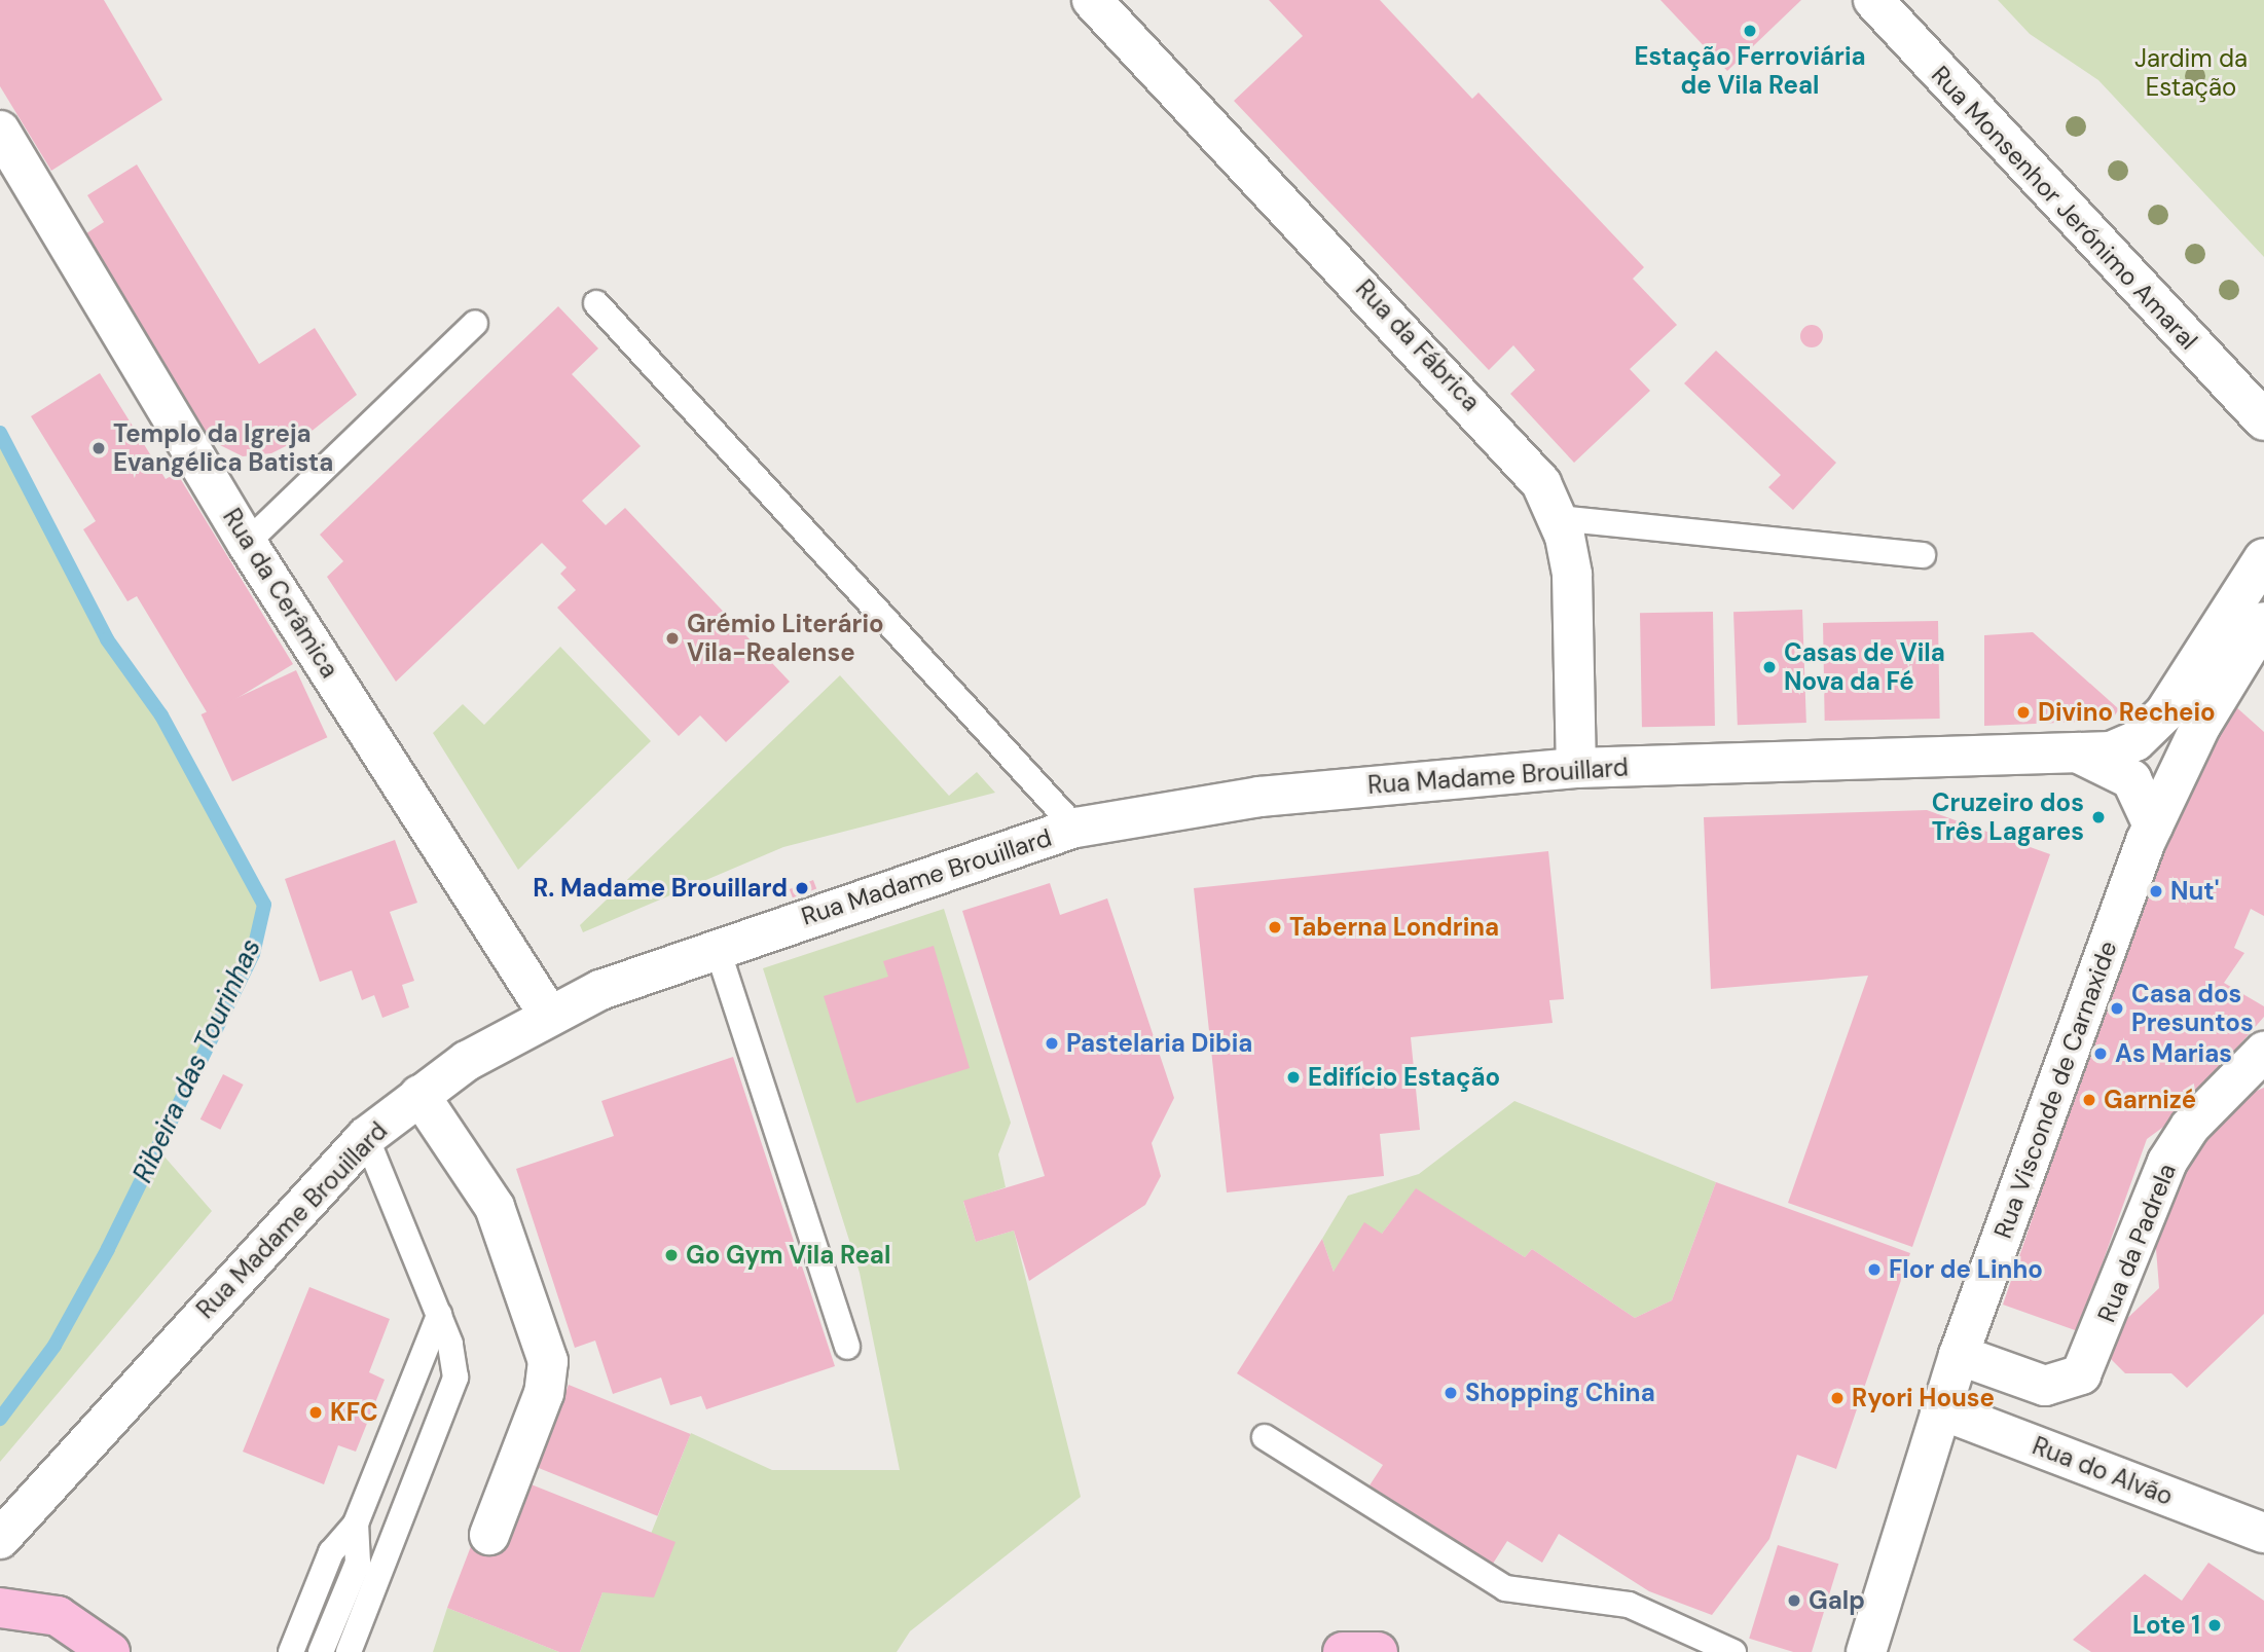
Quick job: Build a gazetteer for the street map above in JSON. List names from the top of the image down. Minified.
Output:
{"streets":{"main road":["Rua Monsenhor Jerónimo Amaral","Rua da Fábrica","Rua da Cerâmica","Rua Madame Brouillard","Rua Visconde de Carnaxide","Rua da Padrela","Rua do Alvão"]},"crossings":[["Rua da Fábrica","Rua Madame Brouillard"],["Rua da Cerâmica","Rua Madame Brouillard"],["Rua Visconde de Carnaxide","Rua da Padrela"],["Rua Visconde de Carnaxide","Rua do Alvão"]],"water":["Ribeira das Tourinhas"],"parks":["Jardim da Estação"],"places":["Estação Ferroviária de Vila Real","Templo da Igreja Evangélica Batista","Grémio Literário Vila-Realense","Casas de Vila Nova da Fé","Divino Recheio","Cruzeiro dos Três Lagares","R. Madame Brouillard","Nut'","Taberna Londrina","Casa dos Presuntos","Pastelaria Dibia","As Marias","Edifício Estação","Garnizé","Go Gym Vila Real","Flor de Linho","Shopping China","Ryori House","KFC","Galp","Lote 1"]}
